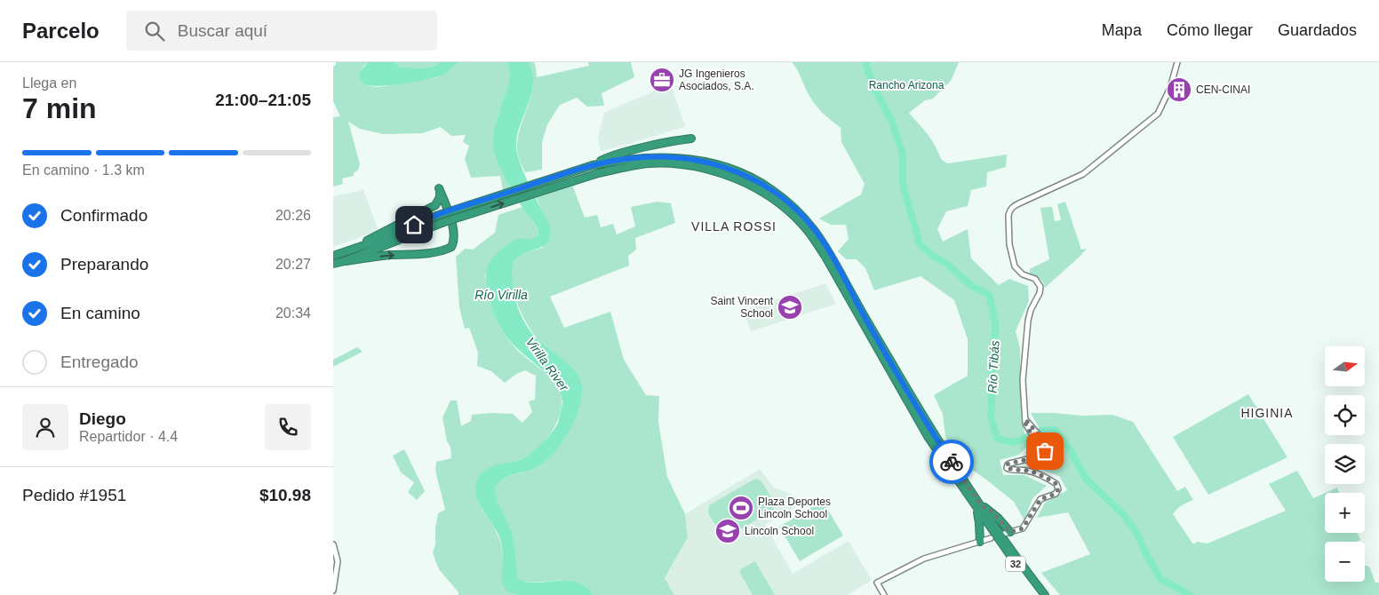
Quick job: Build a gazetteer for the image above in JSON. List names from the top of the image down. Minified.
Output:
{"streets":{"highway":["32"]},"districts":["VILLA ROSSI","HIGINIA"],"water":["Río Virilla","Virilla River","Río Tibás"],"parks":["Rancho Arizona"],"places":{"office":["JG Ingenieros Asociados, S.A."],"building":["CEN-CINAI"],"school or university":["Saint Vincent School","Lincoln School"],"sports":["Plaza Deportes Lincoln School"]},"north":"right","page":{"header":"Parcelo","search":"Buscar aquí","nav":["Mapa","Cómo llegar","Guardados"],"heading":["7 min","Llega en","21:00–21:05"],"panel":["Diego","Repartidor · 4.4","Pedido #1951","$10.98"],"bar":"En camino · 1.3 km","list":[["Confirmado","20:26"],["Preparando","20:27"],["En camino","20:34"],"Entregado"],"map_buttons":["+","−"]}}
